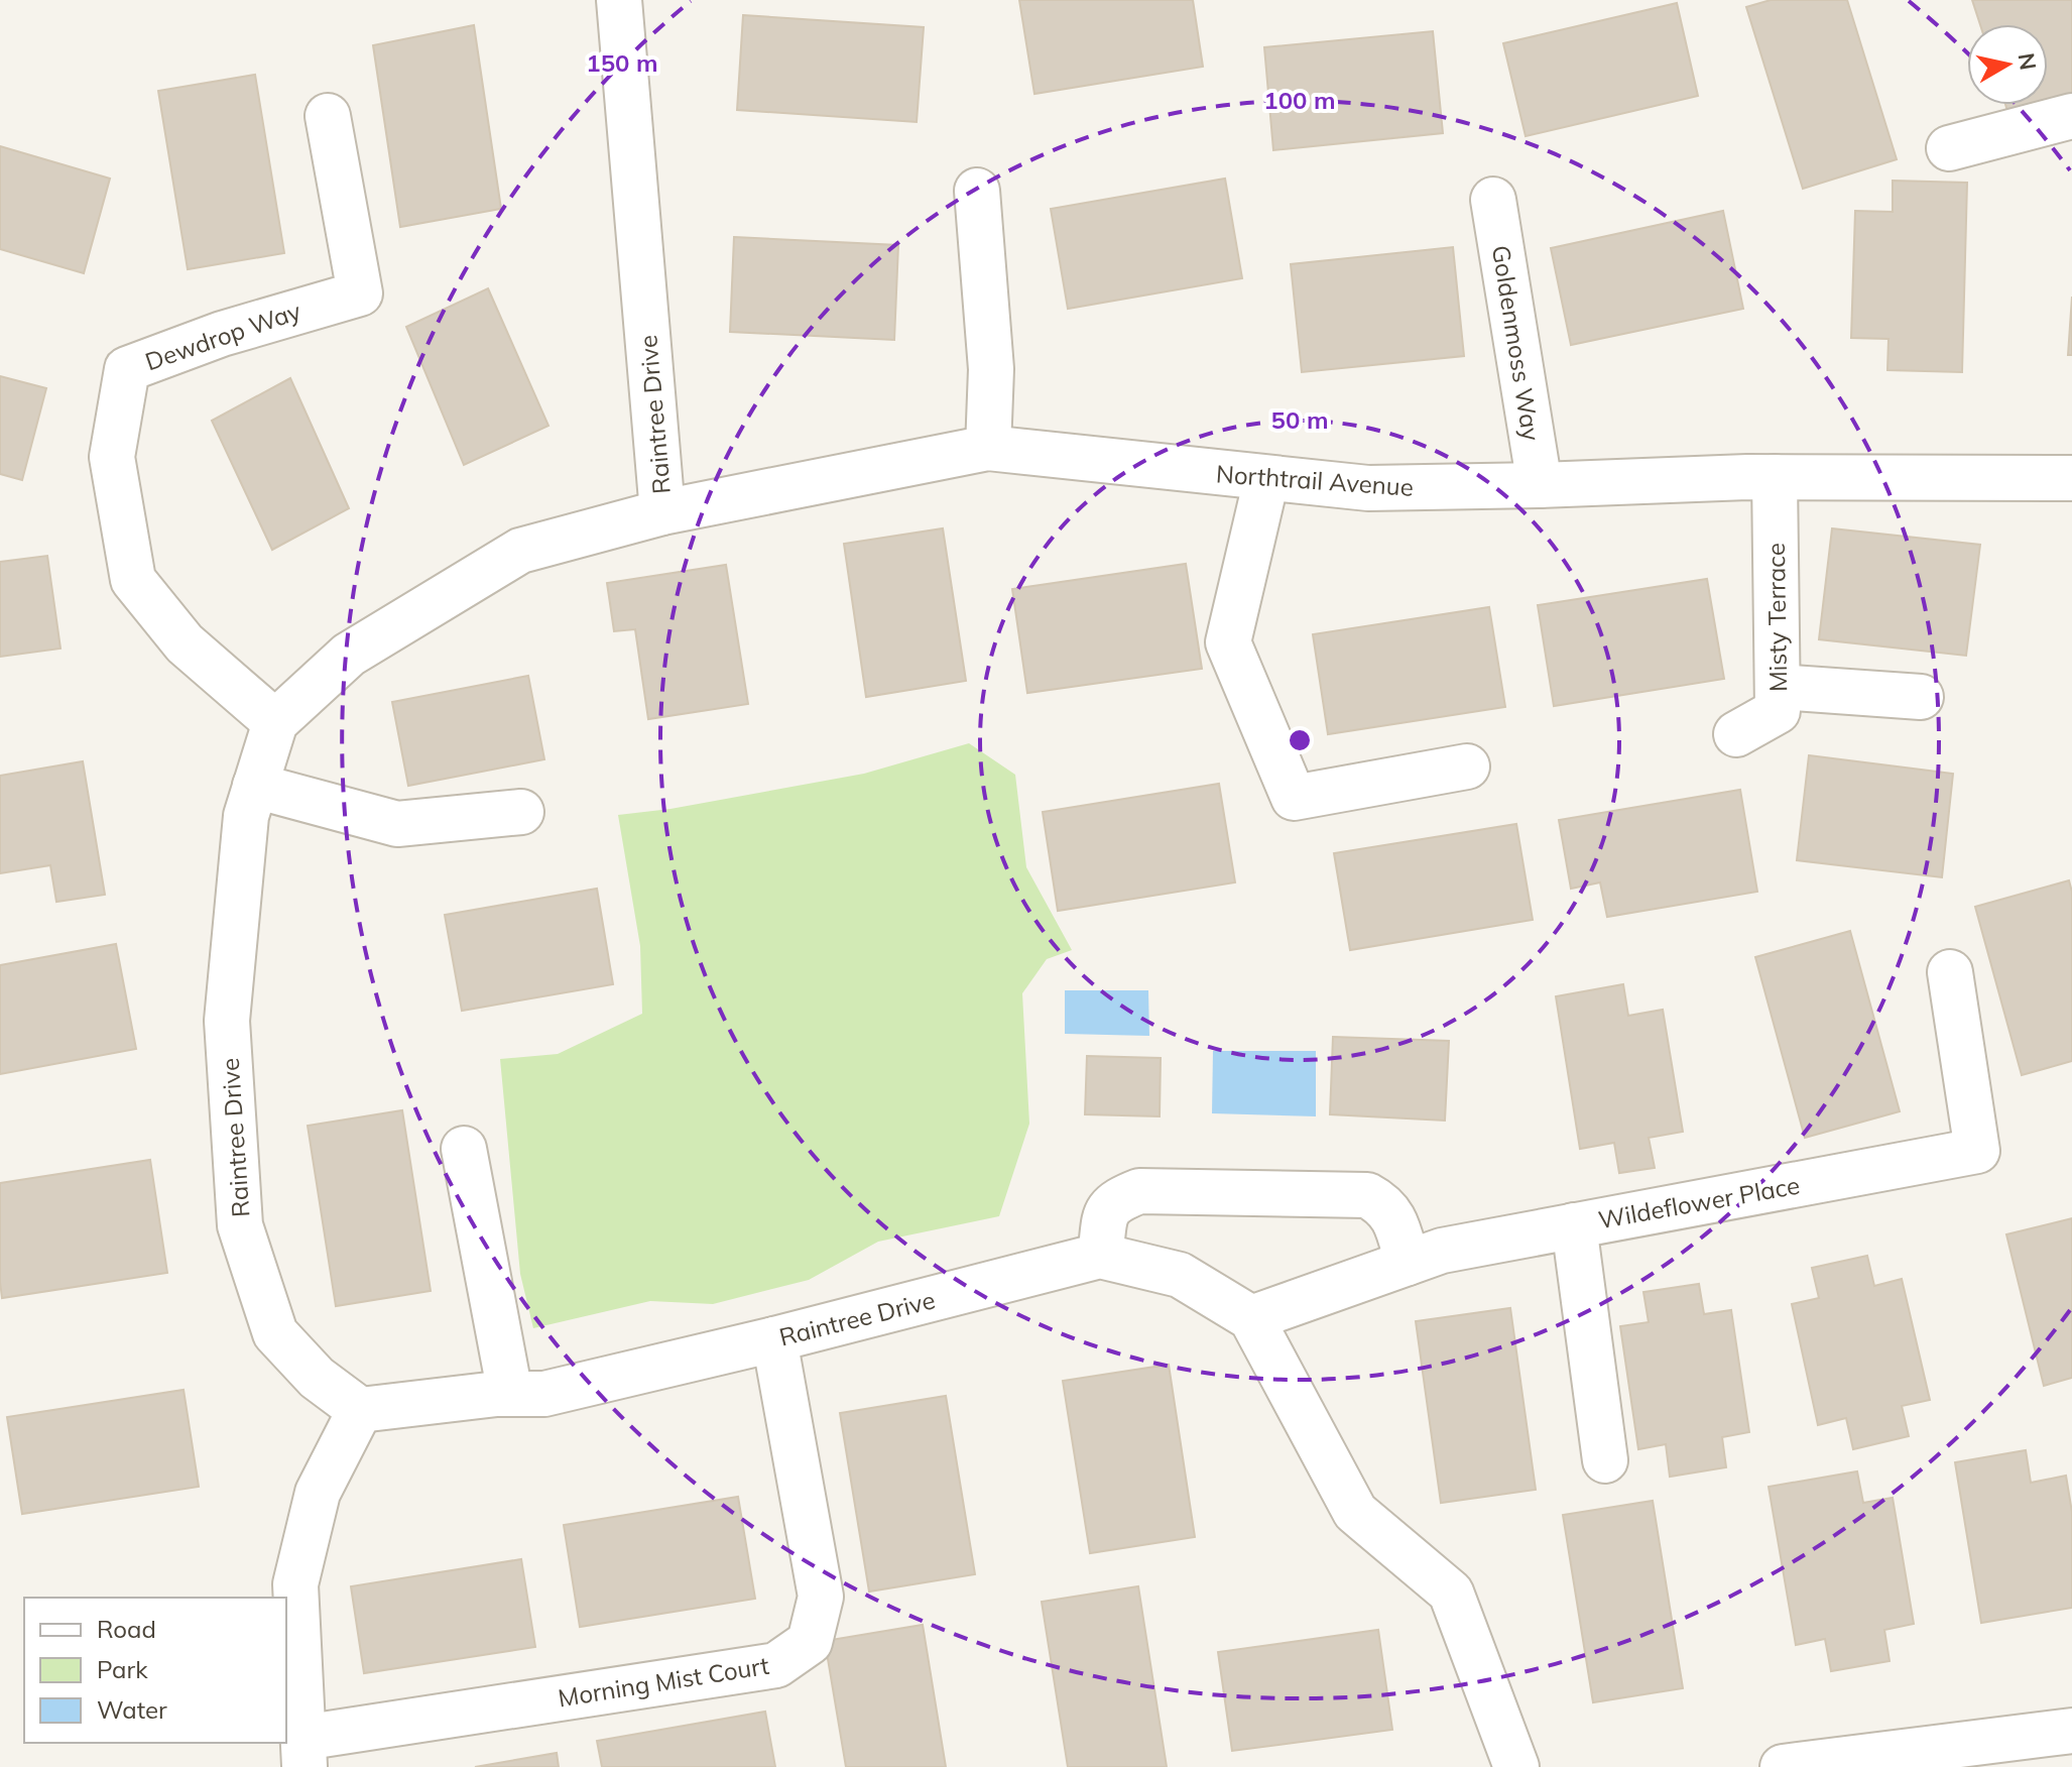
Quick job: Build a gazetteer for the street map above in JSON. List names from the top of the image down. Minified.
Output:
{"streets":{"street":["Dewdrop Way","Goldenmoss Way","Raintree Drive","Northtrail Avenue","Misty Terrace","Wildeflower Place","Morning Mist Court"]},"crossings":[["Dewdrop Way","Raintree Drive"],["Goldenmoss Way","Northtrail Avenue"],["Raintree Drive","Northtrail Avenue"],["Raintree Drive","Wildeflower Place"],["Raintree Drive","Morning Mist Court"],["Northtrail Avenue","Misty Terrace"]],"legend":["Road","Park","Water"],"north":"right","rings":["150 m","100 m","50 m"]}
